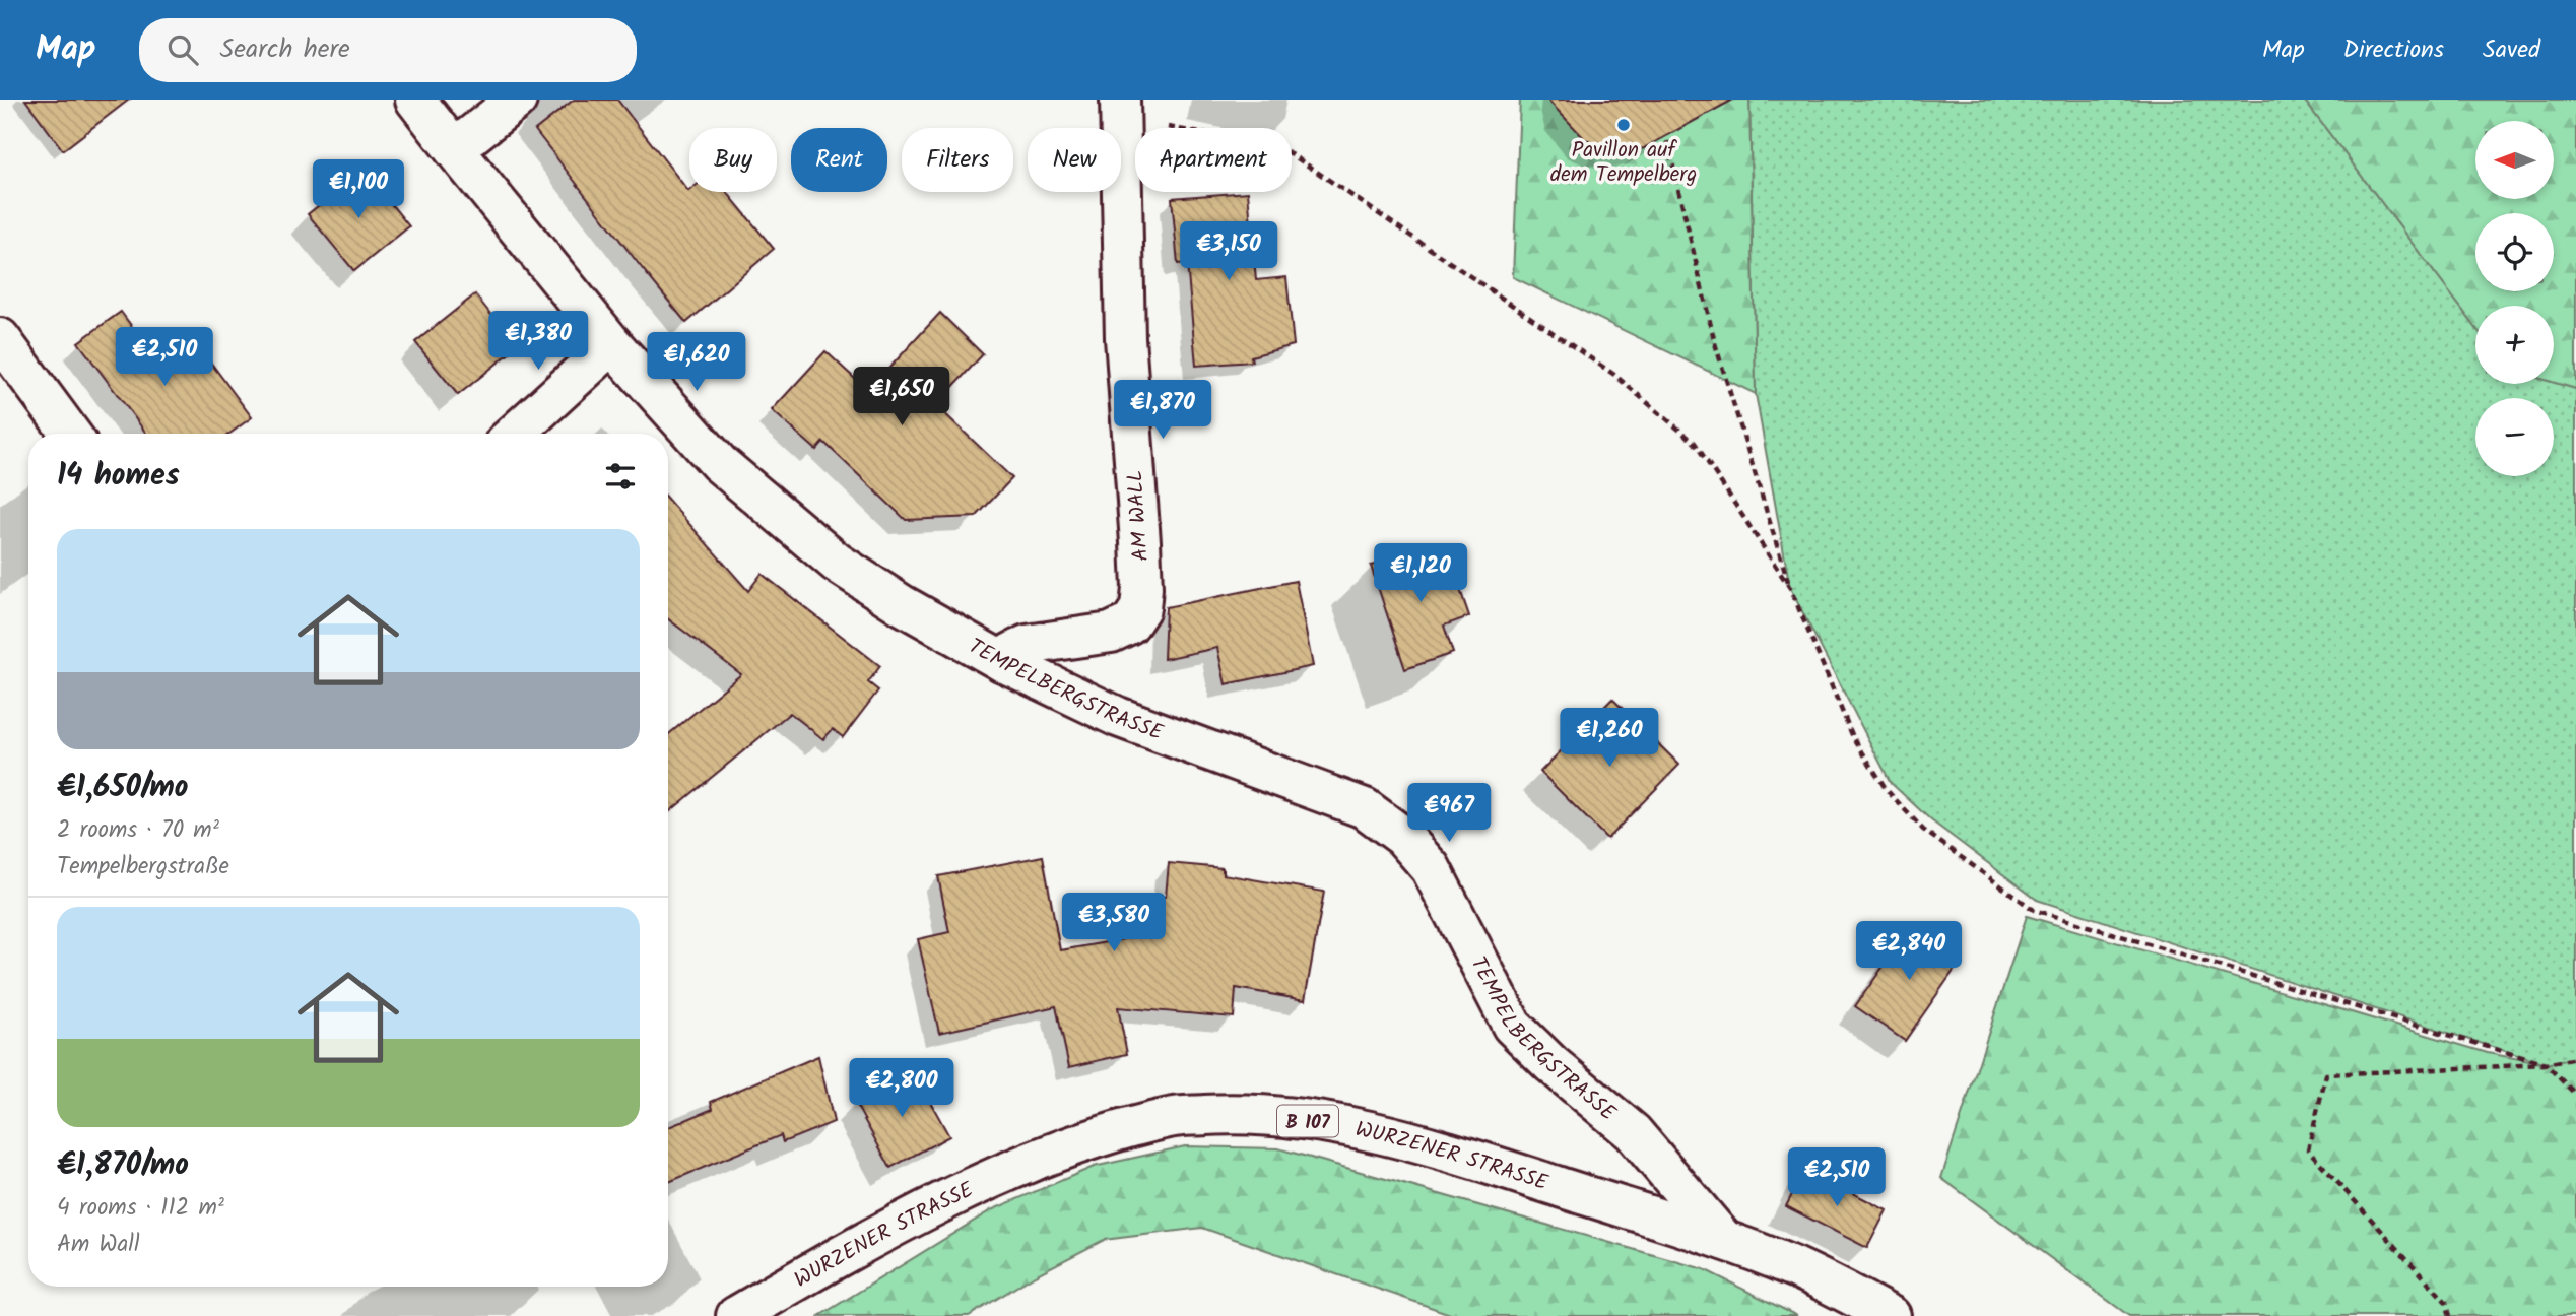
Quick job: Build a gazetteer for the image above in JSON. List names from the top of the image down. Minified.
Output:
{"streets":{"street":["AM WALL","TEMPELBERGSTRASSE","B 107","WURZENER STRASSE"]},"crossings":[["AM WALL","TEMPELBERGSTRASSE"],["TEMPELBERGSTRASSE","WURZENER STRASSE"]],"places":["Pavillon auf dem Tempelberg"],"north":"left","page":{"header":"Map","search":"Search here","nav":["Map","Directions","Saved"],"map_buttons":["+","−"],"chip":["Buy","Rent","Filters","New","Apartment"],"price":["€1,100","€3,150","€1,380","€2,510","€1,620","€1,650","€1,870","€1,120","€1,260","€967","€3,580","€2,840","€2,800","€2,510"],"heading":"14 homes","list":[{"name":"€1,650/mo","note":"2 rooms · 70 m² · Tempelbergstraße"},{"name":"€1,870/mo","note":"4 rooms · 112 m² · Am Wall"}]}}
